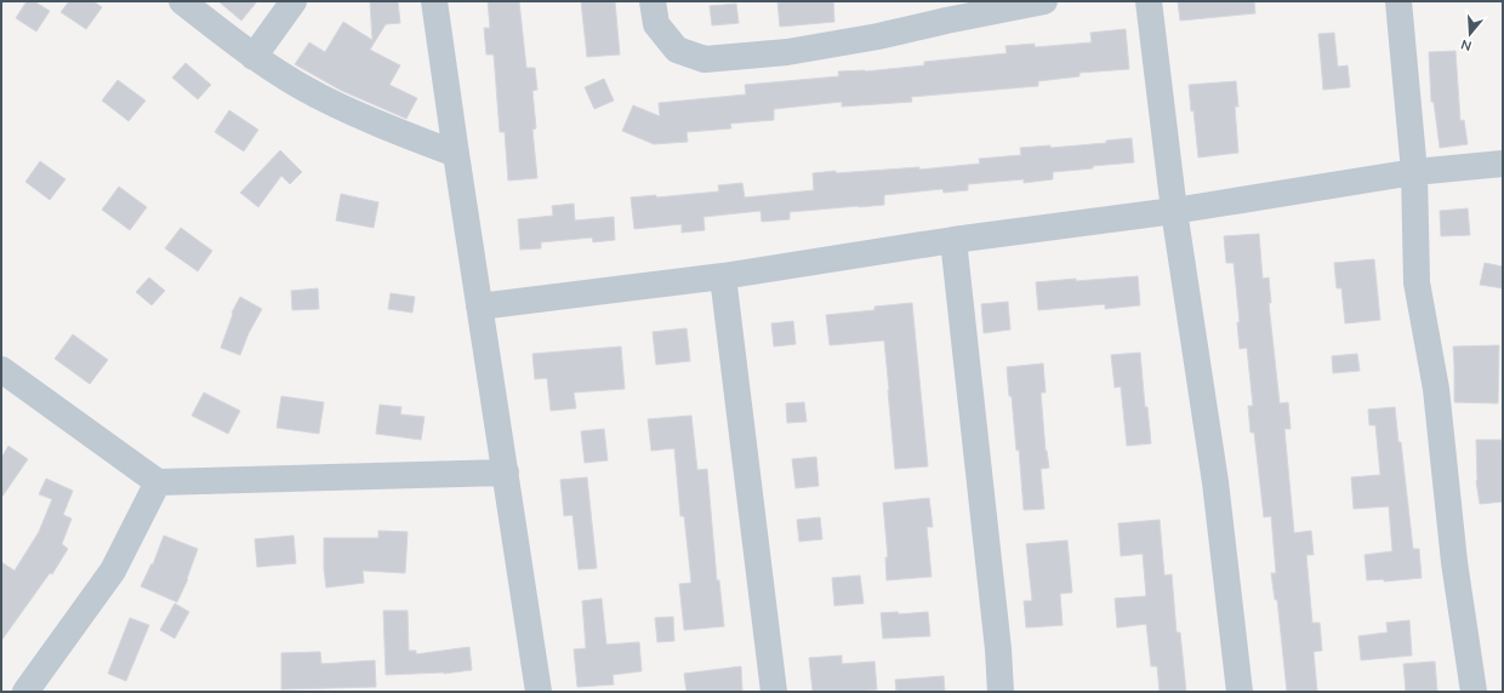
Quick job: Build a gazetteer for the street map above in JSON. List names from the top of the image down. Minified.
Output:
{"north":"bottom"}
